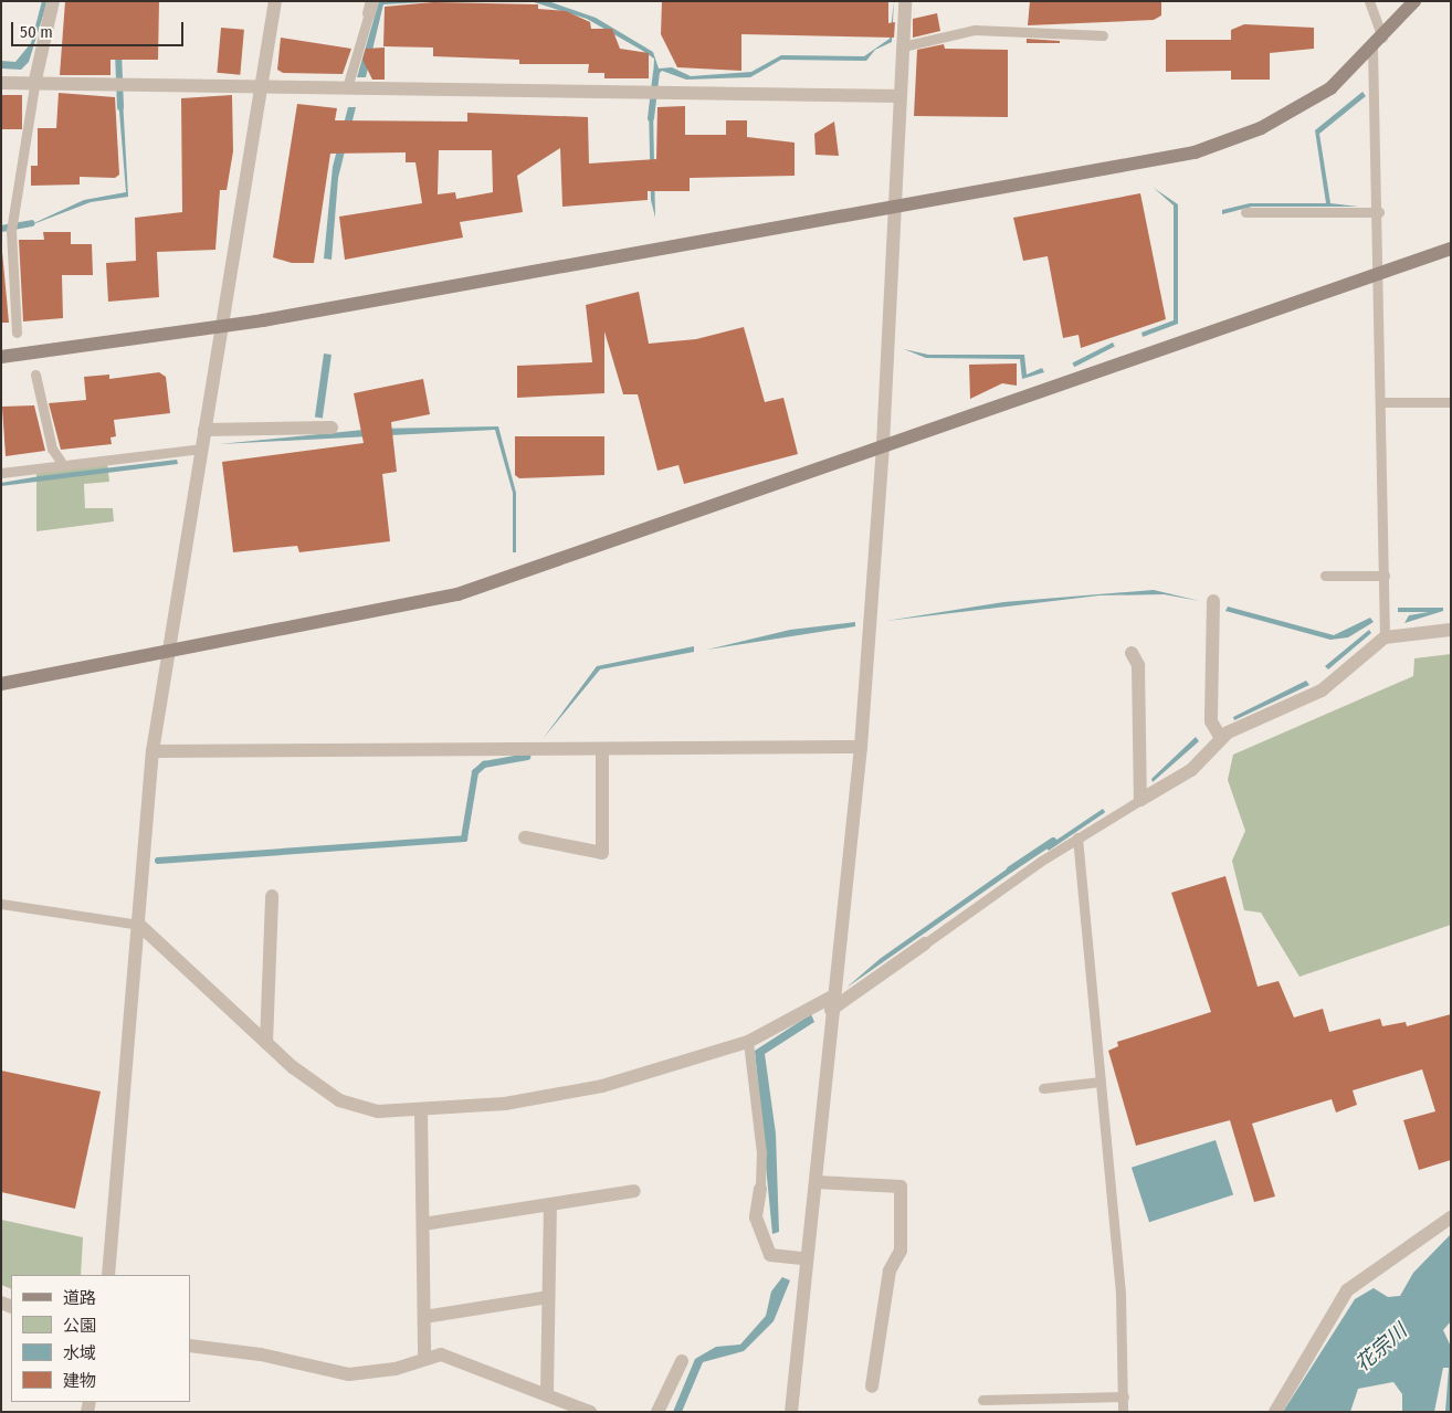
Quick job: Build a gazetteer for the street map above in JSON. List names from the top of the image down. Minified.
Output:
{"water":["花宗川"],"legend":["道路","公園","水域","建物"],"scale_bar":"50 m"}
